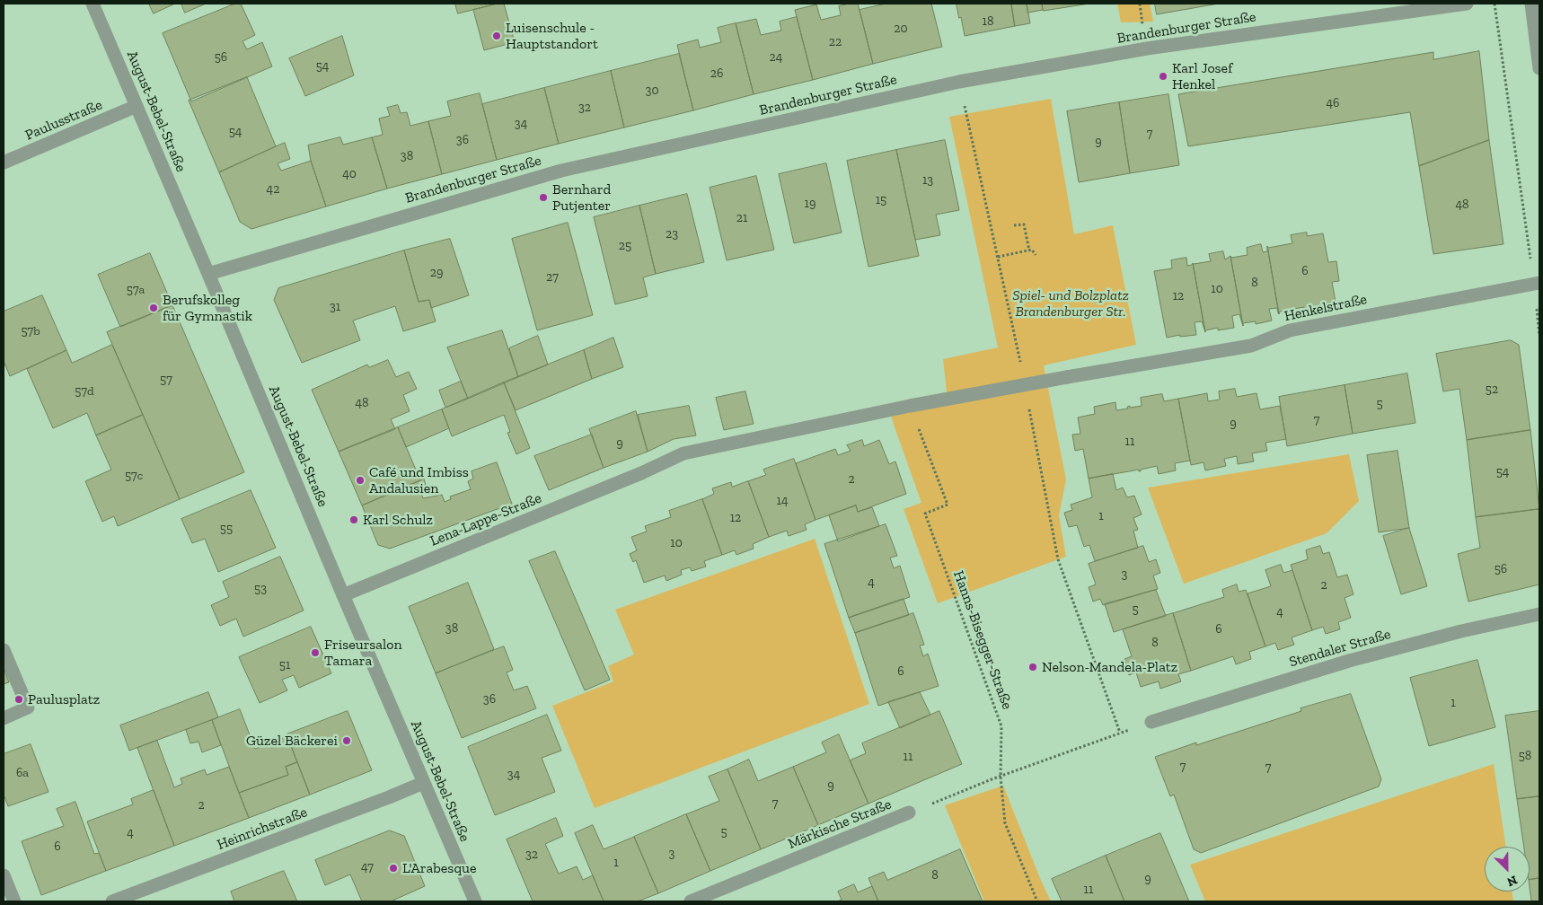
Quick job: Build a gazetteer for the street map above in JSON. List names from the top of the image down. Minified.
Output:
{"streets":{"street":["Brandenburger Straße","August-Bebel-Straße","Paulusstraße","Henkelstraße","Lena-Lappe-Straße","Stendaler Straße","Märkische Straße","Heinrichstraße"],"path":["Hanns-Bisegger-Straße"]},"crossings":[["Brandenburger Straße","August-Bebel-Straße"],["August-Bebel-Straße","Paulusstraße"],["August-Bebel-Straße","Lena-Lappe-Straße"],["August-Bebel-Straße","Heinrichstraße"],["Henkelstraße","Lena-Lappe-Straße"],["Henkelstraße","Hanns-Bisegger-Straße"],["Henkelstraße","Märkische Straße"],["Lena-Lappe-Straße","Hanns-Bisegger-Straße"],["Hanns-Bisegger-Straße","Märkische Straße"]],"parks":["Spiel- und Bolzplatz Brandenburger Str."],"places":["Luisenschule - Hauptstandort","Karl Josef Henkel","Bernhard Putjenter","Berufskolleg für Gymnastik","Café und Imbiss Andalusien","Karl Schulz","Friseursalon Tamara","Nelson-Mandela-Platz","Paulusplatz","Güzel Bäckerei","L'Arabesque"],"house_numbers":["18","20","22","56","24","54","26","30","46","32","34","54","7","36","9","38","40","13","42","15","19","48","21","23","25","6","29","27","8","10","57a","12","31","57b","57","52","57d","48","5","7","9","11","9","54","57c","2","14","1","12","55","10","56","3","4","2","53","5","4","38","6","8","51","6","36","1","58","11","7","7","6a","34","9","7","2","5","4","6","3","32","1","47","8","9","11"],"north":"bottom right"}
